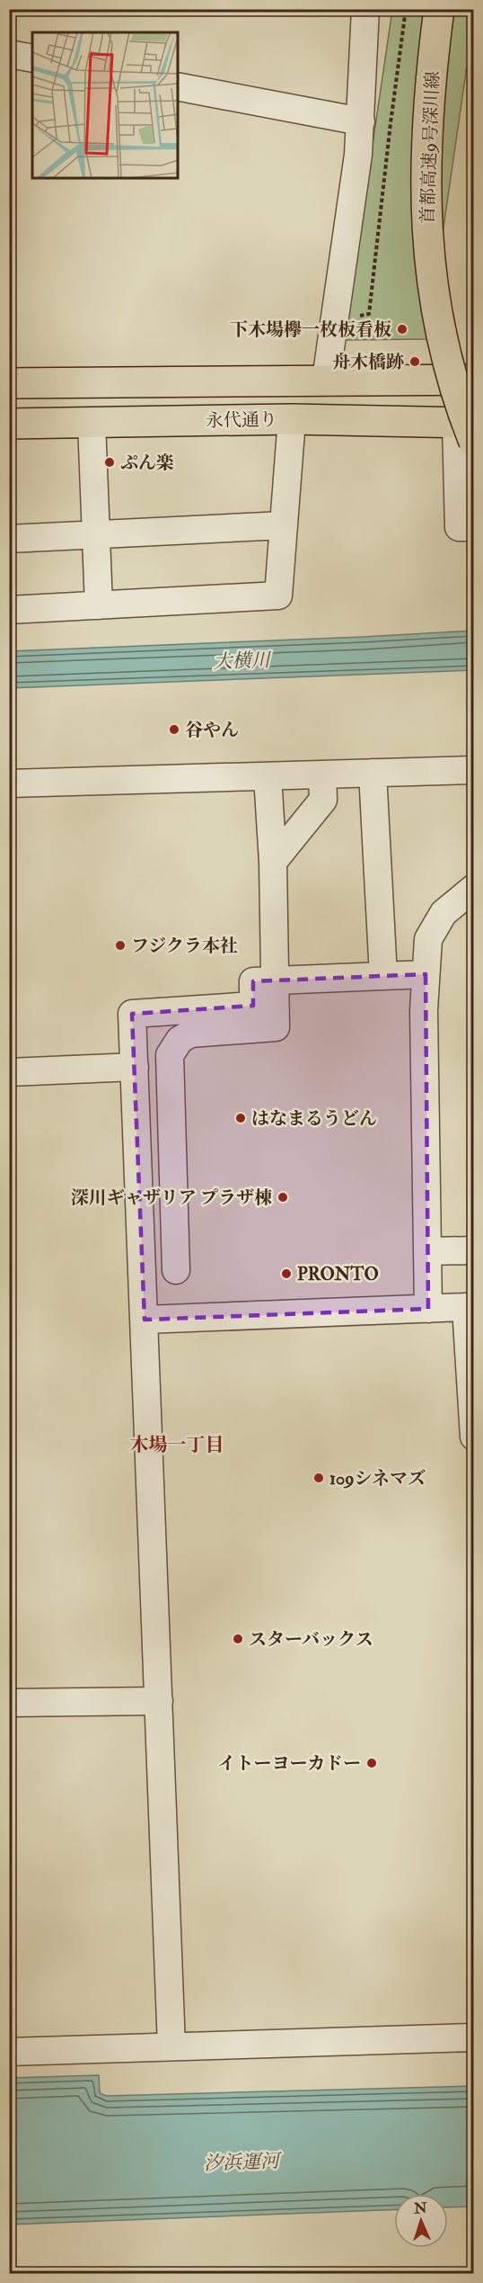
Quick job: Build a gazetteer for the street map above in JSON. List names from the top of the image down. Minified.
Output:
{"streets":{"main road":["首都高速9号深川線","永代通り"]},"crossings":[["首都高速9号深川線","永代通り"]],"districts":["木場一丁目"],"water":["大横川","汐浜運河"],"places":["下木場欅一枚板看板","舟木橋跡","ぷん楽","谷やん","フジクラ本社","はなまるうどん","深川ギャザリア プラザ棟","PRONTO","109シネマズ","スターバックス","イトーヨーカドー"],"north":"top"}
